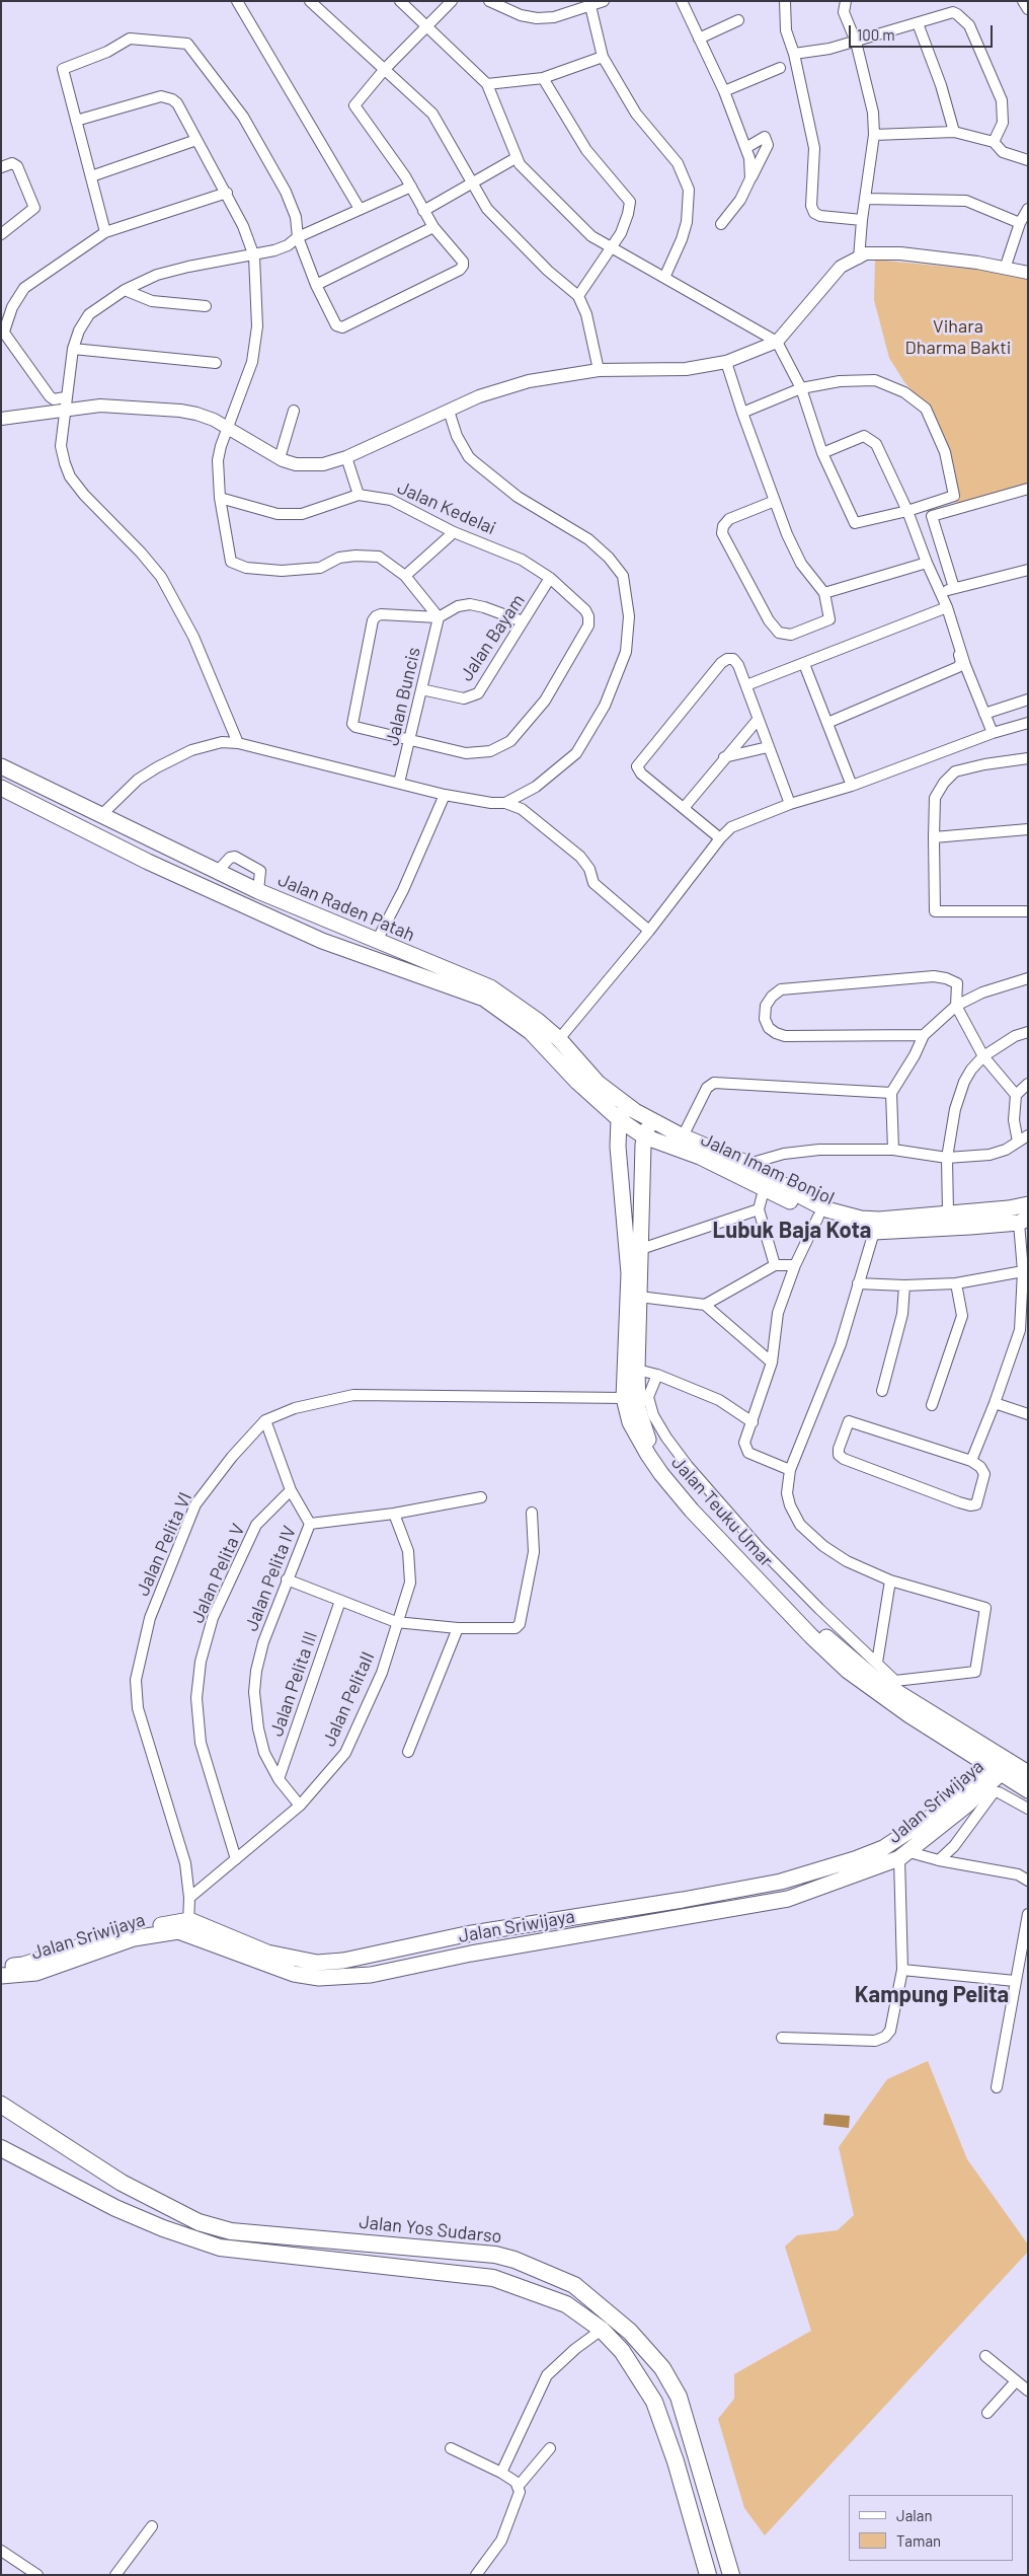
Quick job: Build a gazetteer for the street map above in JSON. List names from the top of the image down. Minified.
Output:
{"streets":{"main road":["Jalan Raden Patah","Jalan Imam Bonjol","Jalan Teuku Umar","Jalan Sriwijaya","Jalan Yos Sudarso"],"street":["Jalan Kedelai","Jalan Bayam","Jalan Buncis","Jalan Pelita VI","Jalan Pelita V","Jalan Pelita IV","Jalan Pelita III","Jalan PelitaII"]},"crossings":[["Jalan Kedelai","Jalan Bayam"],["Jalan Kedelai","Jalan Buncis"],["Jalan Bayam","Jalan Buncis"],["Jalan Raden Patah","Jalan Imam Bonjol"],["Jalan Raden Patah","Jalan Teuku Umar"],["Jalan Imam Bonjol","Jalan Teuku Umar"],["Jalan Teuku Umar","Jalan Pelita VI"],["Jalan Teuku Umar","Jalan Sriwijaya"],["Jalan Pelita VI","Jalan PelitaII"],["Jalan Pelita VI","Jalan Sriwijaya"],["Jalan Pelita V","Jalan PelitaII"],["Jalan Pelita IV","Jalan Pelita III"],["Jalan Pelita IV","Jalan PelitaII"]],"districts":["Lubuk Baja Kota","Kampung Pelita"],"parks":["Vihara Dharma Bakti"],"legend":["Jalan","Taman"],"scale_bar":"100 m"}
